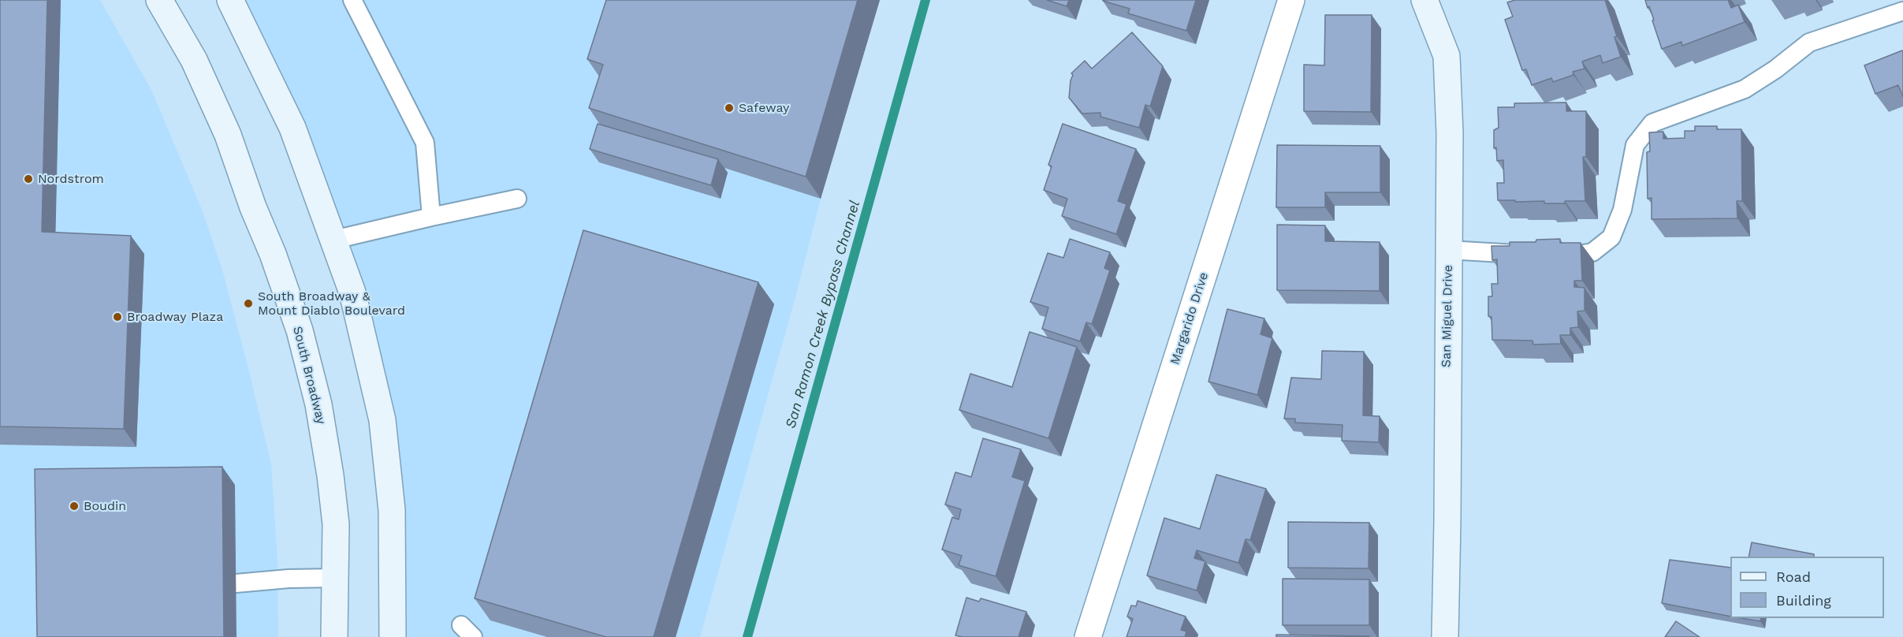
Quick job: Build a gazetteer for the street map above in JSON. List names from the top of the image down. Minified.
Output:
{"streets":{"main road":["San Miguel Drive","South Broadway"],"street":["Margarido Drive"]},"water":["San Ramon Creek Bypass Channel"],"places":["Safeway","Nordstrom","South Broadway & Mount Diablo Boulevard","Broadway Plaza","Boudin"],"legend":["Road","Building"]}
